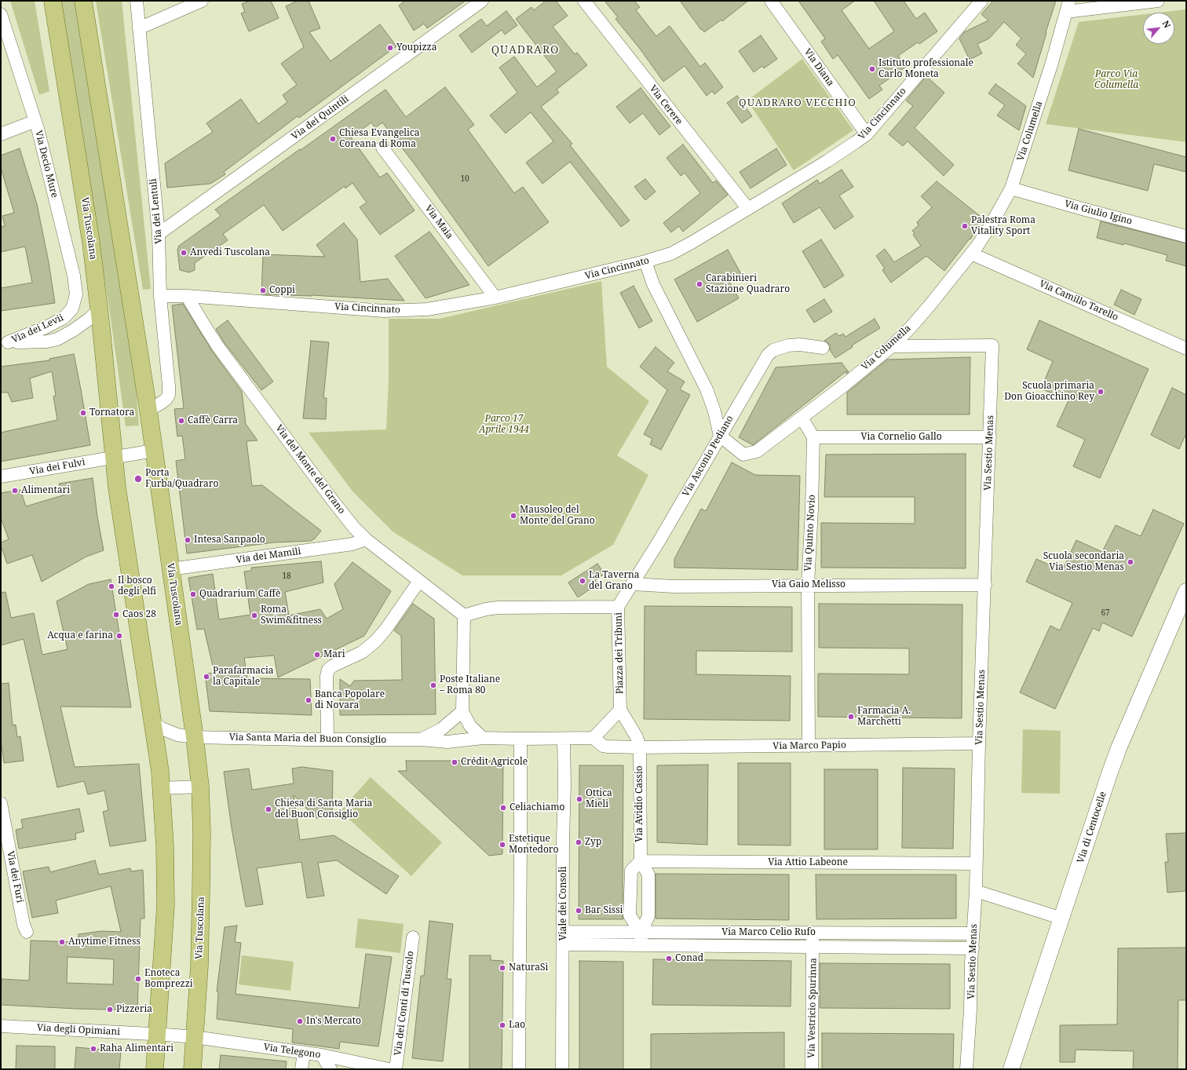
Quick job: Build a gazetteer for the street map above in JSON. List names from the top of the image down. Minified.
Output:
{"streets":{"main road":["Via Tuscolana"],"street":["Via Diana","Via Cerere","Via Cincinnato","Via dei Quintili","Via Columella","Via Decio Mure","Via dei Lentuli","Via Giulio Igino","Via Maia","Via Camillo Tarello","Via dei Levii","Via Cornelio Gallo","Via Sestio Menas","Via Asconio Pediano","Via dei Fulvi","Via del Monte del Grano","Via Quinto Novio","Via dei Mamili","Via Gaio Melisso","Piazza dei Tribuni","Via Santa Maria del Buon Consiglio","Via Marco Papio","Via Avidio Cassio","Via di Centocelle","Via Attio Labeone","Via dei Furi","Viale dei Consoli","Via Marco Celio Rufo","Via dei Conti di Tuscolo","Via Vestricio Spurinna","Via degli Opimiani","Via Telegono"]},"crossings":[["Via Diana","Via Cincinnato"],["Via Cerere","Via Cincinnato"],["Via Cincinnato","Via dei Lentuli"],["Via Cincinnato","Via Maia"],["Via Cincinnato","Via del Monte del Grano"],["Via dei Quintili","Via dei Lentuli"],["Via Columella","Via Giulio Igino"],["Via Columella","Via Camillo Tarello"],["Via Columella","Via Sestio Menas"],["Via Columella","Via Asconio Pediano"],["Via Decio Mure","Via dei Levii"],["Via dei Lentuli","Via Tuscolana"],["Via Tuscolana","Via dei Levii"],["Via Tuscolana","Via dei Fulvi"],["Via Tuscolana","Via dei Mamili"],["Via Tuscolana","Via Santa Maria del Buon Consiglio"],["Via Tuscolana","Via degli Opimiani"],["Via Tuscolana","Via Telegono"],["Via Cornelio Gallo","Via Sestio Menas"],["Via Cornelio Gallo","Via Quinto Novio"],["Via Sestio Menas","Via Gaio Melisso"],["Via Sestio Menas","Via Marco Papio"],["Via Sestio Menas","Via Attio Labeone"],["Via Sestio Menas","Via Marco Celio Rufo"],["Via Asconio Pediano","Via Gaio Melisso"],["Via Asconio Pediano","Piazza dei Tribuni"],["Via del Monte del Grano","Via dei Mamili"],["Via del Monte del Grano","Piazza dei Tribuni"],["Via Quinto Novio","Via Gaio Melisso"],["Via Quinto Novio","Via Marco Papio"],["Via Marco Papio","Via Avidio Cassio"],["Via Avidio Cassio","Via Attio Labeone"],["Via Avidio Cassio","Via Marco Celio Rufo"],["Viale dei Consoli","Via Marco Celio Rufo"],["Via Marco Celio Rufo","Via Vestricio Spurinna"],["Via degli Opimiani","Via Telegono"]],"districts":["QUADRARO","QUADRARO VECCHIO"],"parks":["Parco Via Columella","Parco 17 Aprile 1944"],"places":["Youpizza","Istituto professionale Carlo Moneta","Chiesa Evangelica Coreana di Roma","Palestra Roma Vitality Sport","Anvedi Tuscolana","Carabinieri Stazione Quadraro","Coppi","Scuola primaria Don Gioacchino Rey","Tornatora","Caffè Carra","Porta Furba/Quadraro","Alimentari","Mausoleo del Monte del Grano","Intesa Sanpaolo","Scuola secondaria Via Sestio Menas","La Taverna del Grano","Il bosco degli elfi","Quadrarium Caffè","Caos 28","Roma Swim&fitness","Acqua e farina","Mari","Parafarmacia la Capitale","Poste Italiane – Roma 80","Banca Popolare di Novara","Farmacia A. Marchetti","Crédit Agricole","Ottica Mieli","Celiachiamo","Chiesa di Santa Maria del Buon Consiglio","Zyp","Estetique Montedoro","Bar Sissi","Anytime Fitness","Conad","NaturaSì","Enoteca Bomprezzi","Pizzeria","In's Mercato","Lao","Raha Alimentari"],"house_numbers":["10","18","67"],"north":"top right"}
